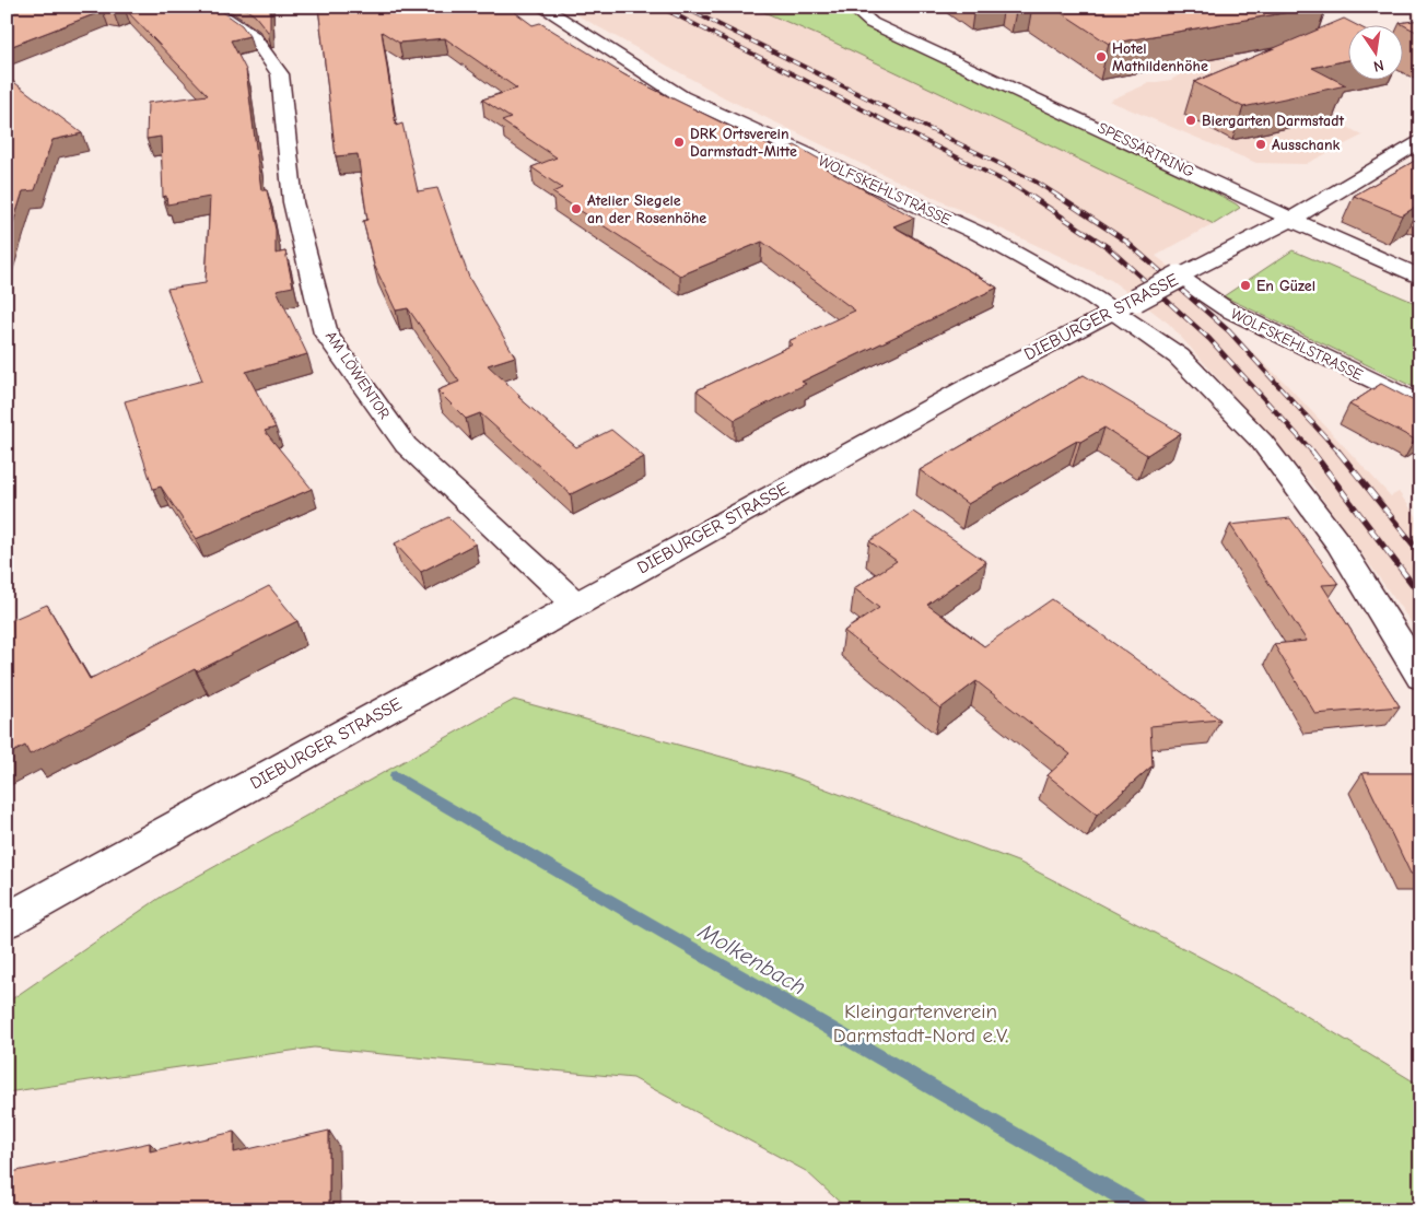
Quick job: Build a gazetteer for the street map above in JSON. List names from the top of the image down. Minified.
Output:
{"streets":{"street":["SPESSARTRING","WOLFSKEHLSTRASSE","DIEBURGER STRASSE","AM LÖWENTOR"]},"crossings":[["SPESSARTRING","DIEBURGER STRASSE"],["WOLFSKEHLSTRASSE","DIEBURGER STRASSE"],["DIEBURGER STRASSE","AM LÖWENTOR"]],"water":["Molkenbach"],"parks":["Kleingartenverein Darmstadt-Nord e.V."],"places":["Hotel Mathildenhöhe","Biergarten Darmstadt","DRK Ortsverein Darmstadt-Mitte","Ausschank","Atelier Siegele an der Rosenhöhe","En Güzel"],"north":"bottom"}
